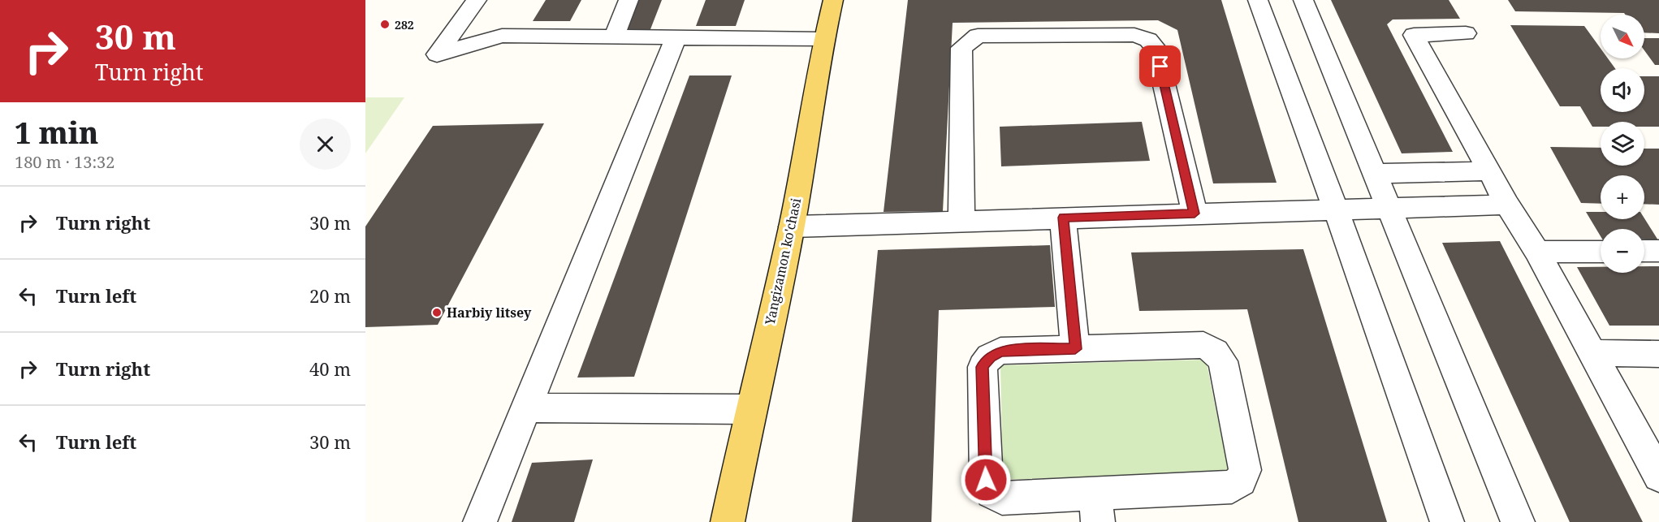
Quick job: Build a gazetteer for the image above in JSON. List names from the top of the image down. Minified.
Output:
{"streets":{"main road":["Yangizamon ko'chasi"]},"places":["282","Harbiy litsey"],"north":"bottom right","page":{"turn":["30 m","Turn right"],"map_buttons":["+","−"],"heading":["1 min","180 m · 13:32"],"list":[{"name":"Turn right","value":"30 m"},{"name":"Turn left","value":"20 m"},{"name":"Turn right","value":"40 m"},{"name":"Turn left","value":"30 m"}]}}
